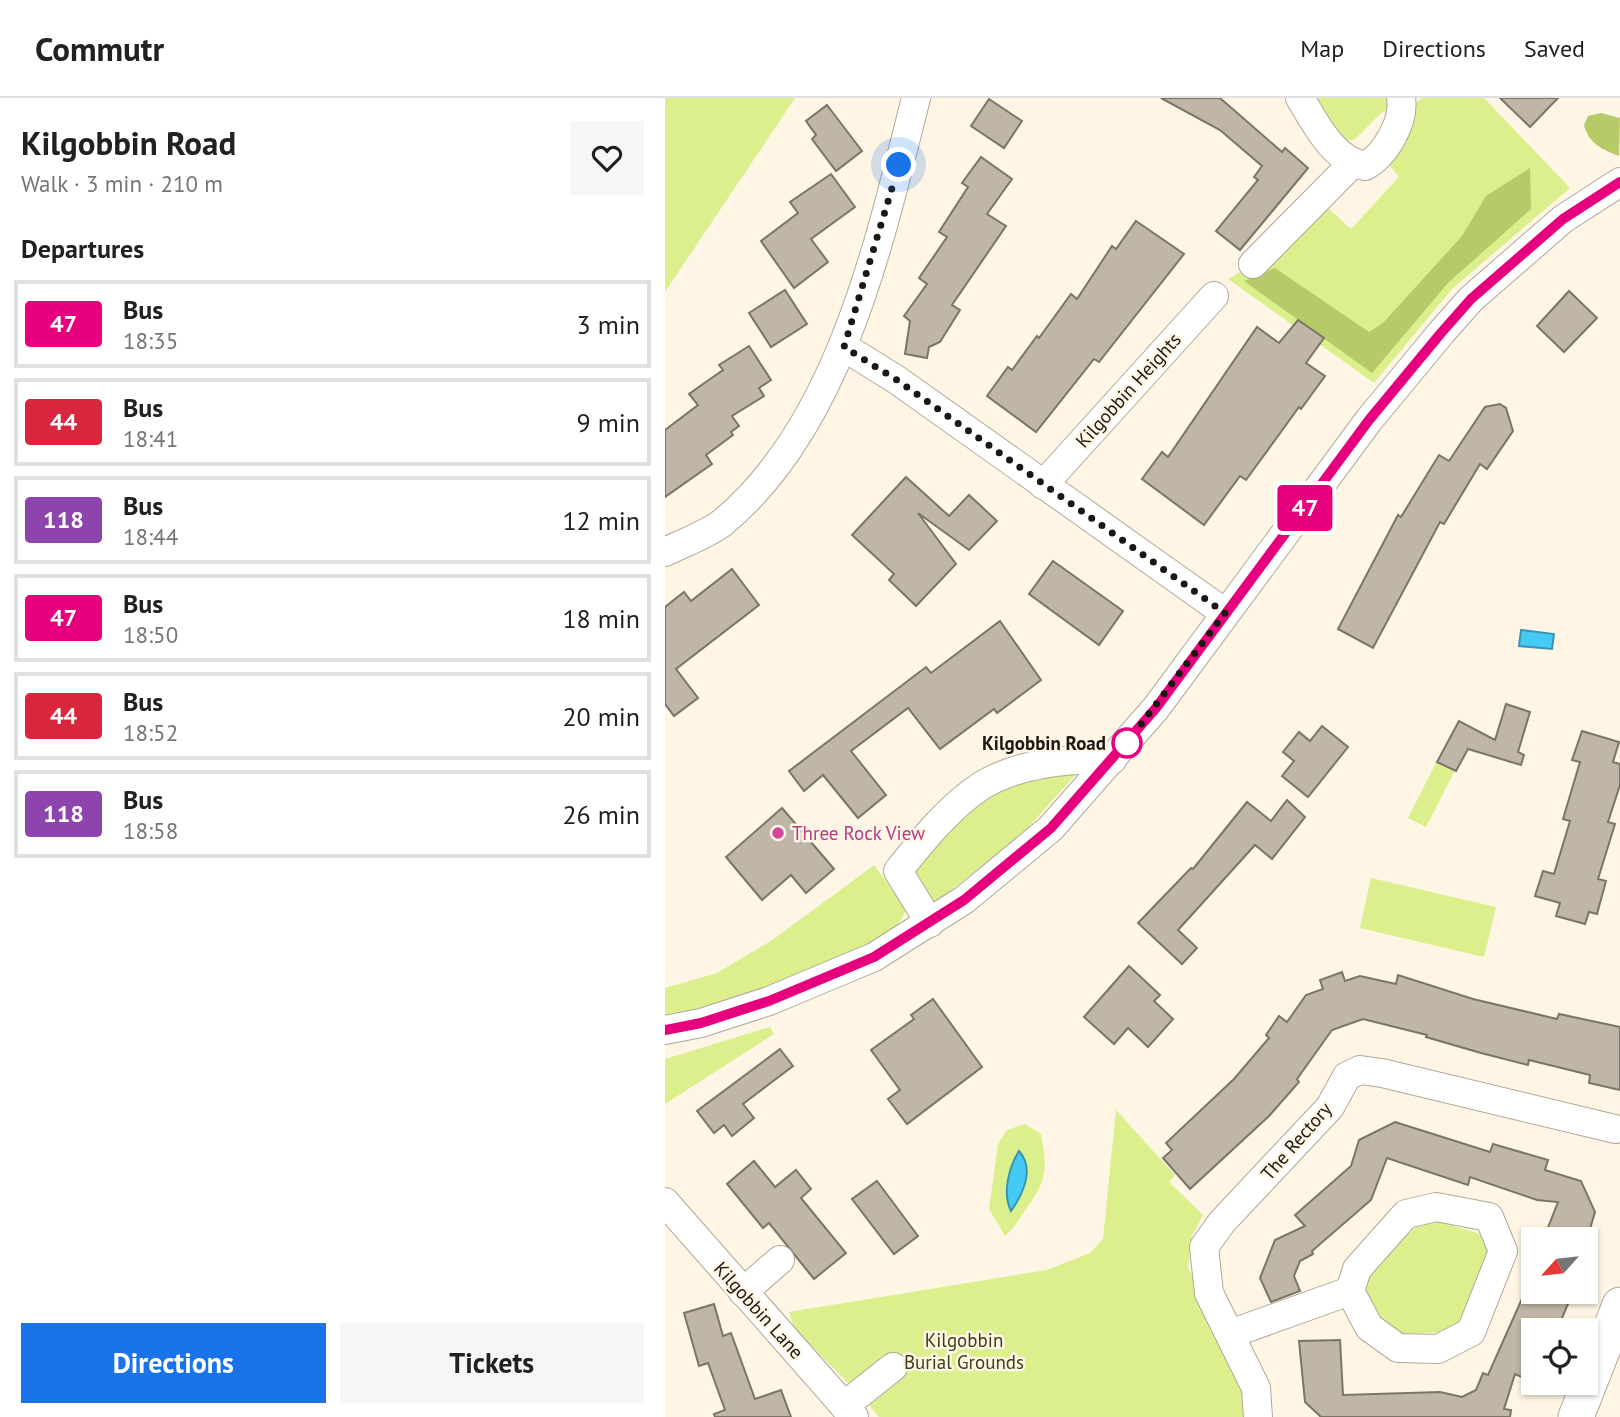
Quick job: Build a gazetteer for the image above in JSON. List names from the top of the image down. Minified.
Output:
{"streets":{"street":["Kilgobbin Heights","The Rectory","Kilgobbin Lane"]},"parks":["Kilgobbin Burial Grounds"],"places":["Kilgobbin Road","Three Rock View"],"lines":["bus line 47"],"north":"bottom left","page":{"header":"Commutr","nav":["Map","Directions","Saved"],"heading":[["Kilgobbin Road","Walk · 3 min · 210 m"],"Departures"],"on_map":"47","list":[{"mark":"47","name":"Bus","note":"18:35","value":"3 min"},{"mark":"44","name":"Bus","note":"18:41","value":"9 min"},{"mark":"118","name":"Bus","note":"18:44","value":"12 min"},{"mark":"47","name":"Bus","note":"18:50","value":"18 min"},{"mark":"44","name":"Bus","note":"18:52","value":"20 min"},{"mark":"118","name":"Bus","note":"18:58","value":"26 min"}],"buttons":["Directions","Tickets"]}}
